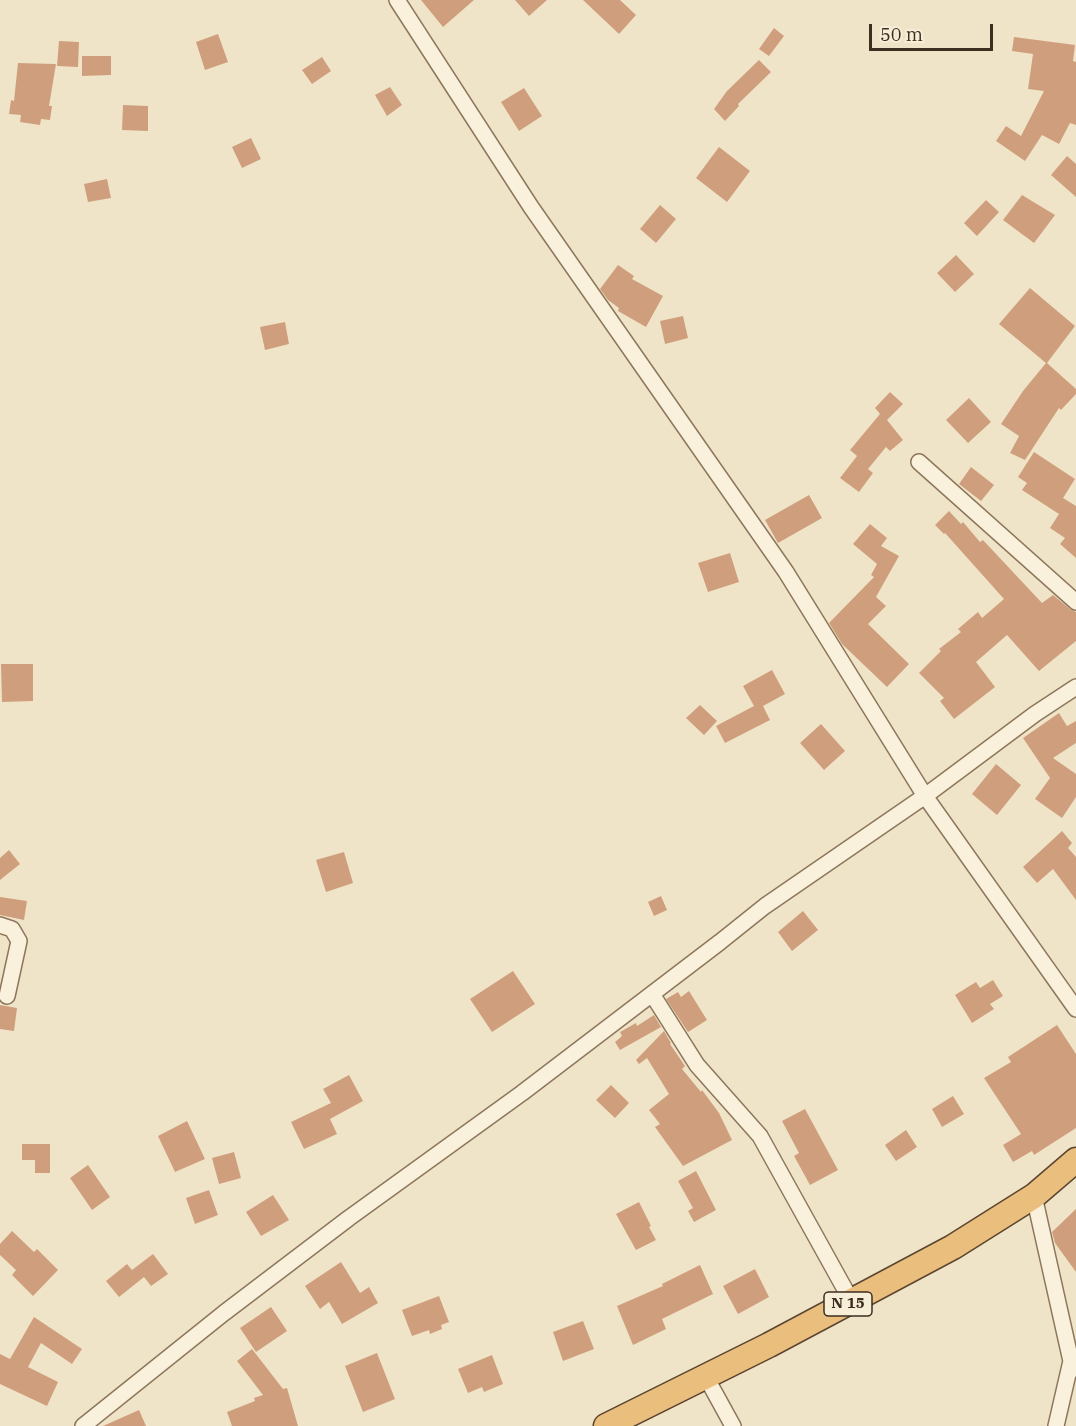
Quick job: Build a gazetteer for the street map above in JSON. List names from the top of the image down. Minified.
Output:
{"streets":{"highway":["N 15"]},"scale_bar":"50 m"}
